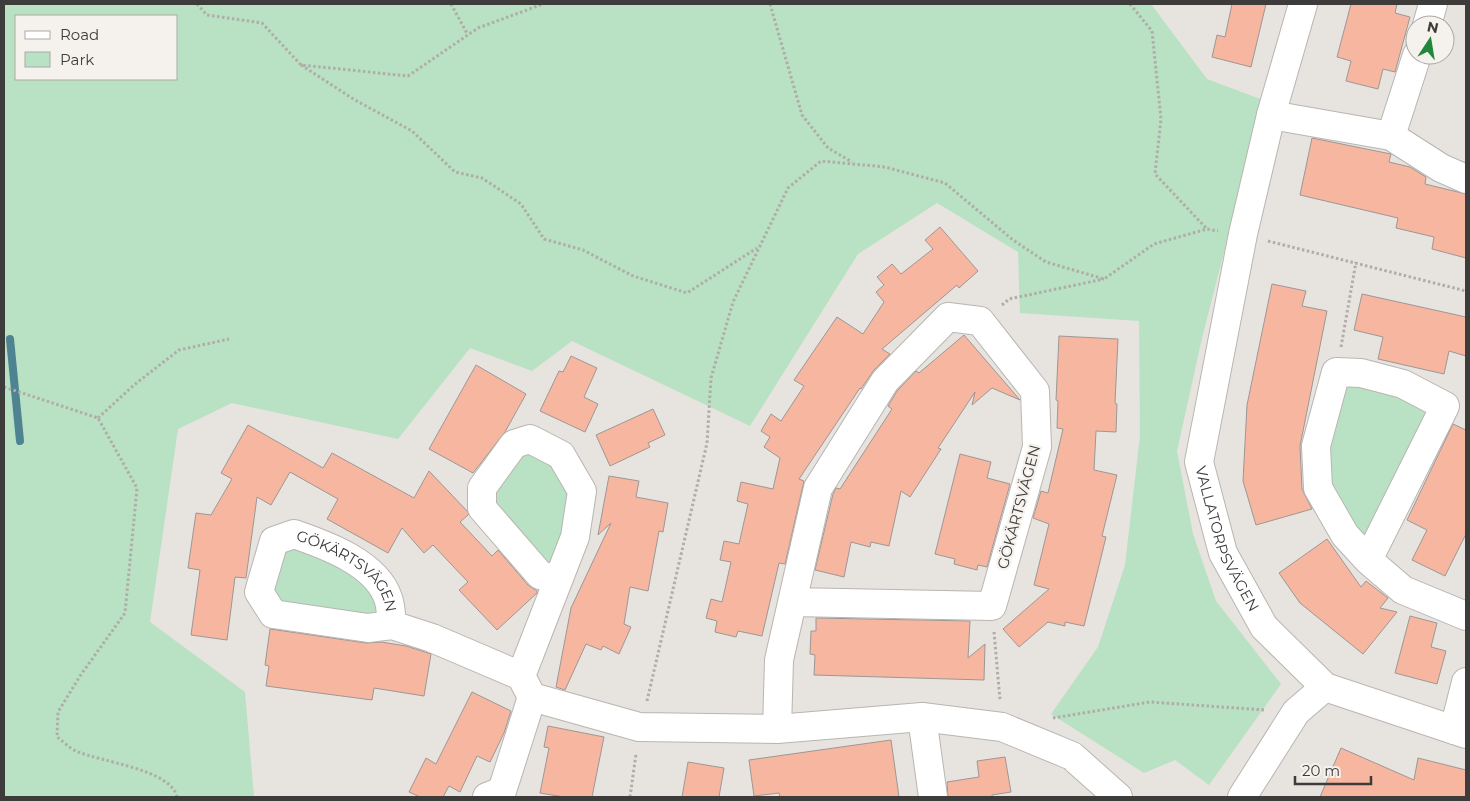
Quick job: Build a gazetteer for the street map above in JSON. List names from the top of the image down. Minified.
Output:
{"streets":{"street":["GÖKÄRTSVÄGEN","VALLATORPSVÄGEN"]},"legend":["Road","Park"],"scale_bar":"20 m","north":"top"}
